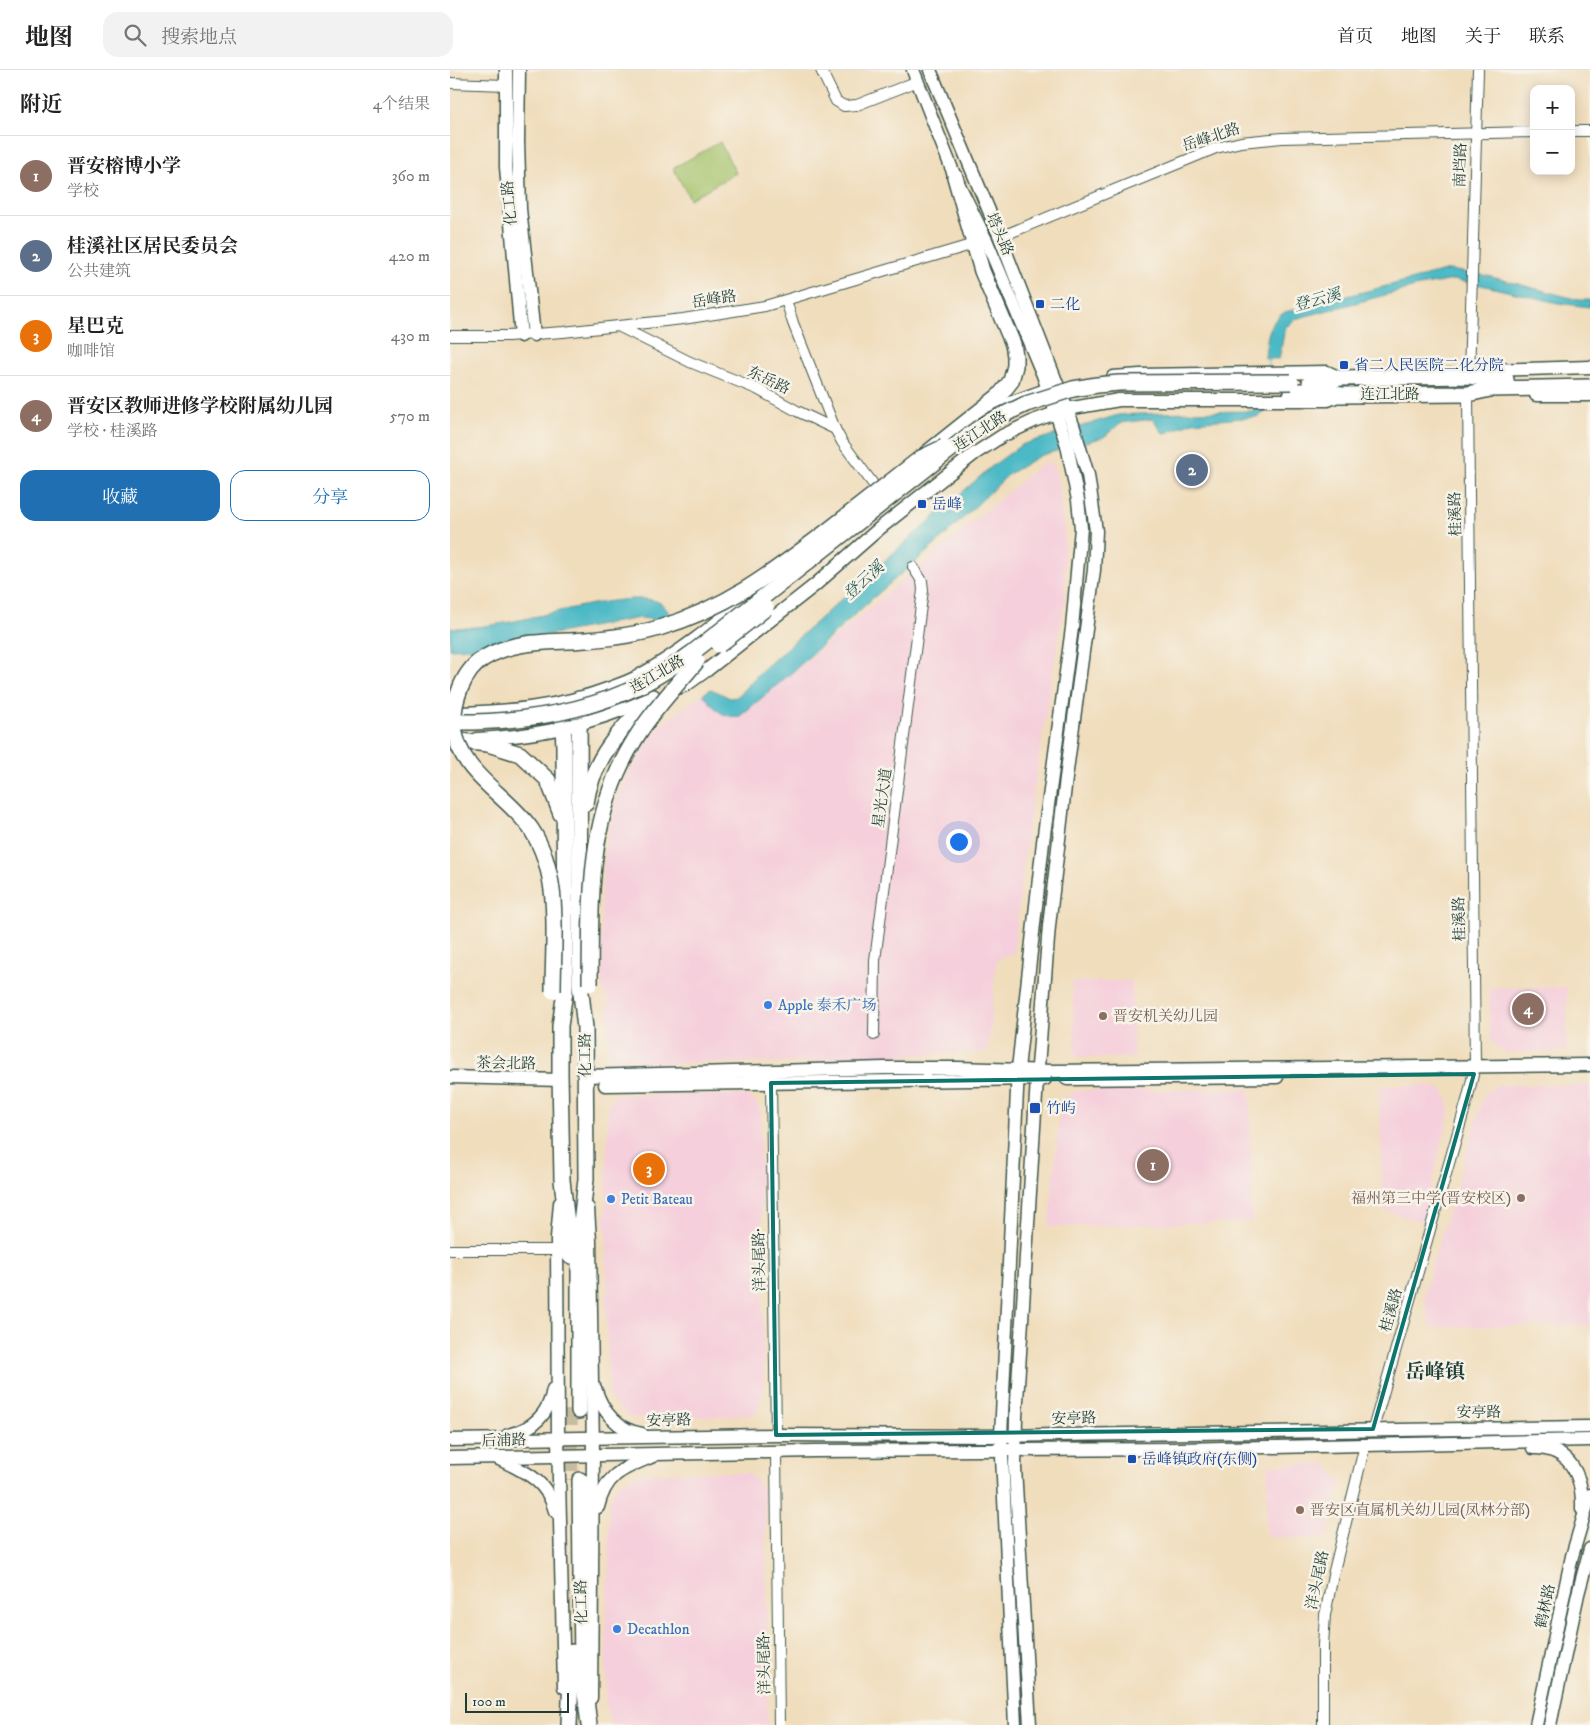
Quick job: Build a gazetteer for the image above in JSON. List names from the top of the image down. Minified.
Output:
{"streets":{"highway":["化工路","连江北路"],"main road":["塔头路","茶会北路","安亭路","后浦路","鹤林路"],"street":["岳峰北路","南垱路","岳峰路","东岳路","桂溪路","星光大道","洋头尾路·","洋头尾路"]},"crossings":[["岳峰北路","南垱路"],["岳峰北路","塔头路"],["南垱路","连江北路"],["化工路","岳峰路"],["化工路","茶会北路"],["岳峰路","东岳路"],["连江北路","桂溪路"],["桂溪路","安亭路"],["洋头尾路·","安亭路"],["安亭路","后浦路"],["安亭路","洋头尾路"]],"districts":["岳峰镇"],"water":["登云溪"],"places":{"transit":["二化","省二人民医院二化分院","岳峰","竹屿","岳峰镇政府(东侧)"],"other":["Apple 泰禾广场","晋安机关幼儿园","福州第三中学(晋安校区)","Petit Bateau","晋安区直属机关幼儿园(凤林分部)","Decathlon"]},"scale_bar":"100 m","page":{"header":"地图","search":"搜索地点","nav":["首页","地图","关于","联系"],"heading":["附近","4个结果"],"map_buttons":["+","−"],"list":[{"mark":"1","name":"晋安榕博小学","note":"学校","value":"360 m"},{"mark":"2","name":"桂溪社区居民委员会","note":"公共建筑","value":"420 m"},{"mark":"3","name":"星巴克","note":"咖啡馆","value":"430 m"},{"mark":"4","name":"晋安区教师进修学校附属幼儿园","note":"学校 · 桂溪路","value":"570 m"}],"pins":["2","4","1","3"],"buttons":["收藏","分享"],"scale":"100 m"}}
